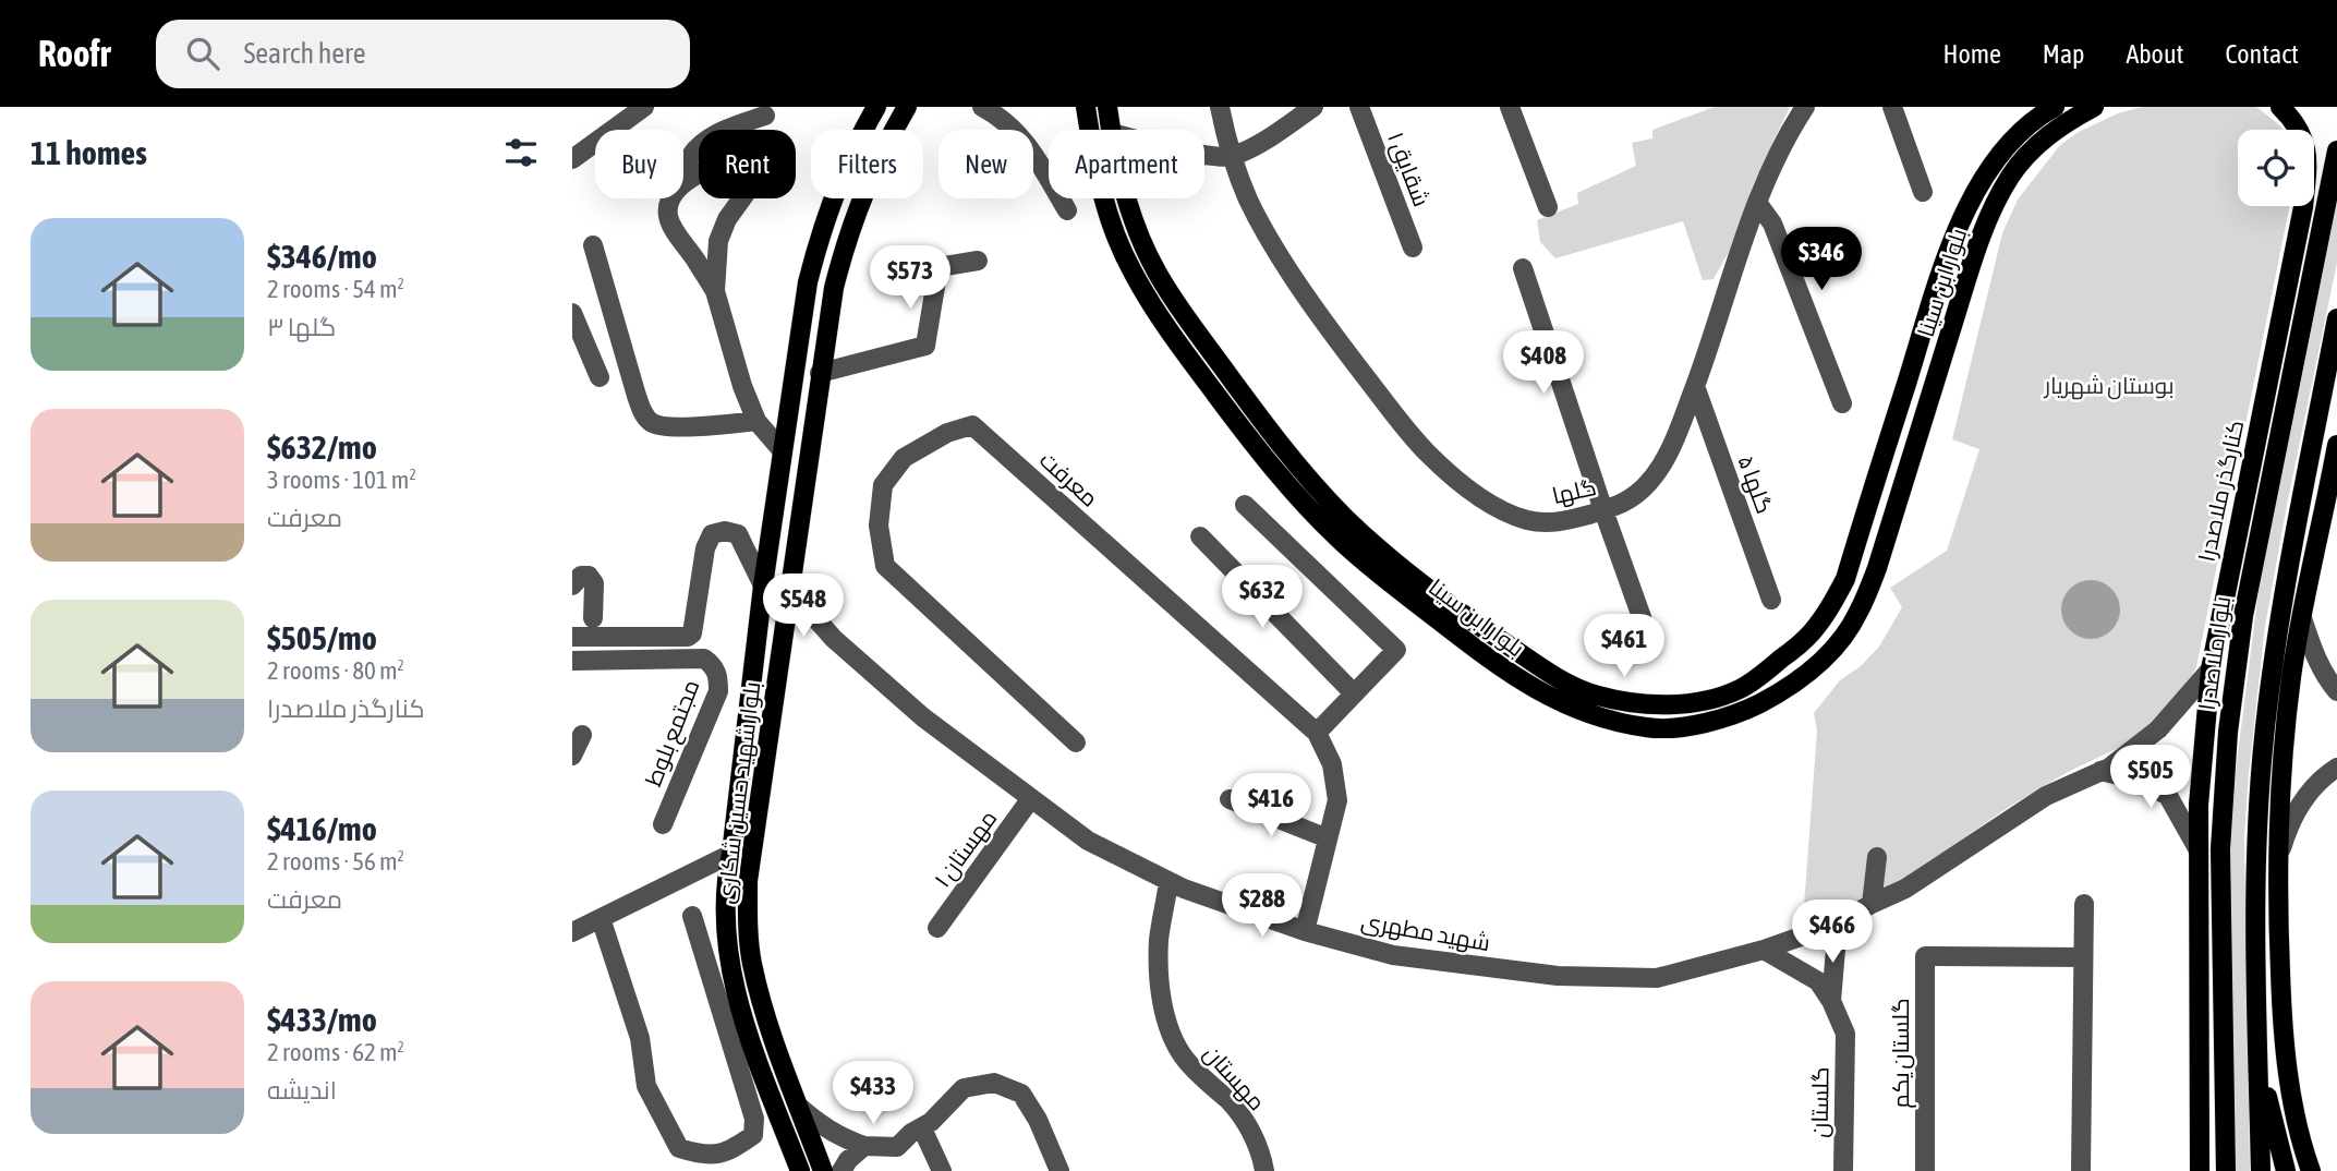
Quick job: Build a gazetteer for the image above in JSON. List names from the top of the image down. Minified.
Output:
{"streets":{"main road":["بلوار ابن سینا","کنارگذر ملاصدرا","بلوار ملاصدرا","بلوار شهید حسین شکاری"],"street":["شقایق ۱","معرفت","گلها ۵","گلها","مجتمع بلوط","مهستان ۱","شهید مطهری","گلستان یکم","مهستان","گلستان"]},"crossings":[["معرفت","شهید مطهری"],["گلها ۵","گلها"],["کنارگذر ملاصدرا","شهید مطهری"],["بلوار شهید حسین شکاری","شهید مطهری"],["مهستان ۱","شهید مطهری"],["شهید مطهری","مهستان"]],"parks":["بوستان شهریار"],"page":{"header":"Roofr","search":"Search here","nav":["Home","Map","About","Contact"],"heading":"11 homes","chip":["Buy","Rent","Filters","New","Apartment"],"list":[{"name":"$346/mo","note":"2 rooms · 54 m² · گلها ۳"},{"name":"$632/mo","note":"3 rooms · 101 m² · معرفت"},{"name":"$505/mo","note":"2 rooms · 80 m² · کنارگذر ملاصدرا"},{"name":"$416/mo","note":"2 rooms · 56 m² · معرفت"},{"name":"$433/mo","note":"2 rooms · 62 m² · اندیشه"}],"price":["$346","$573","$408","$632","$548","$461","$505","$416","$288","$466","$433"]}}
